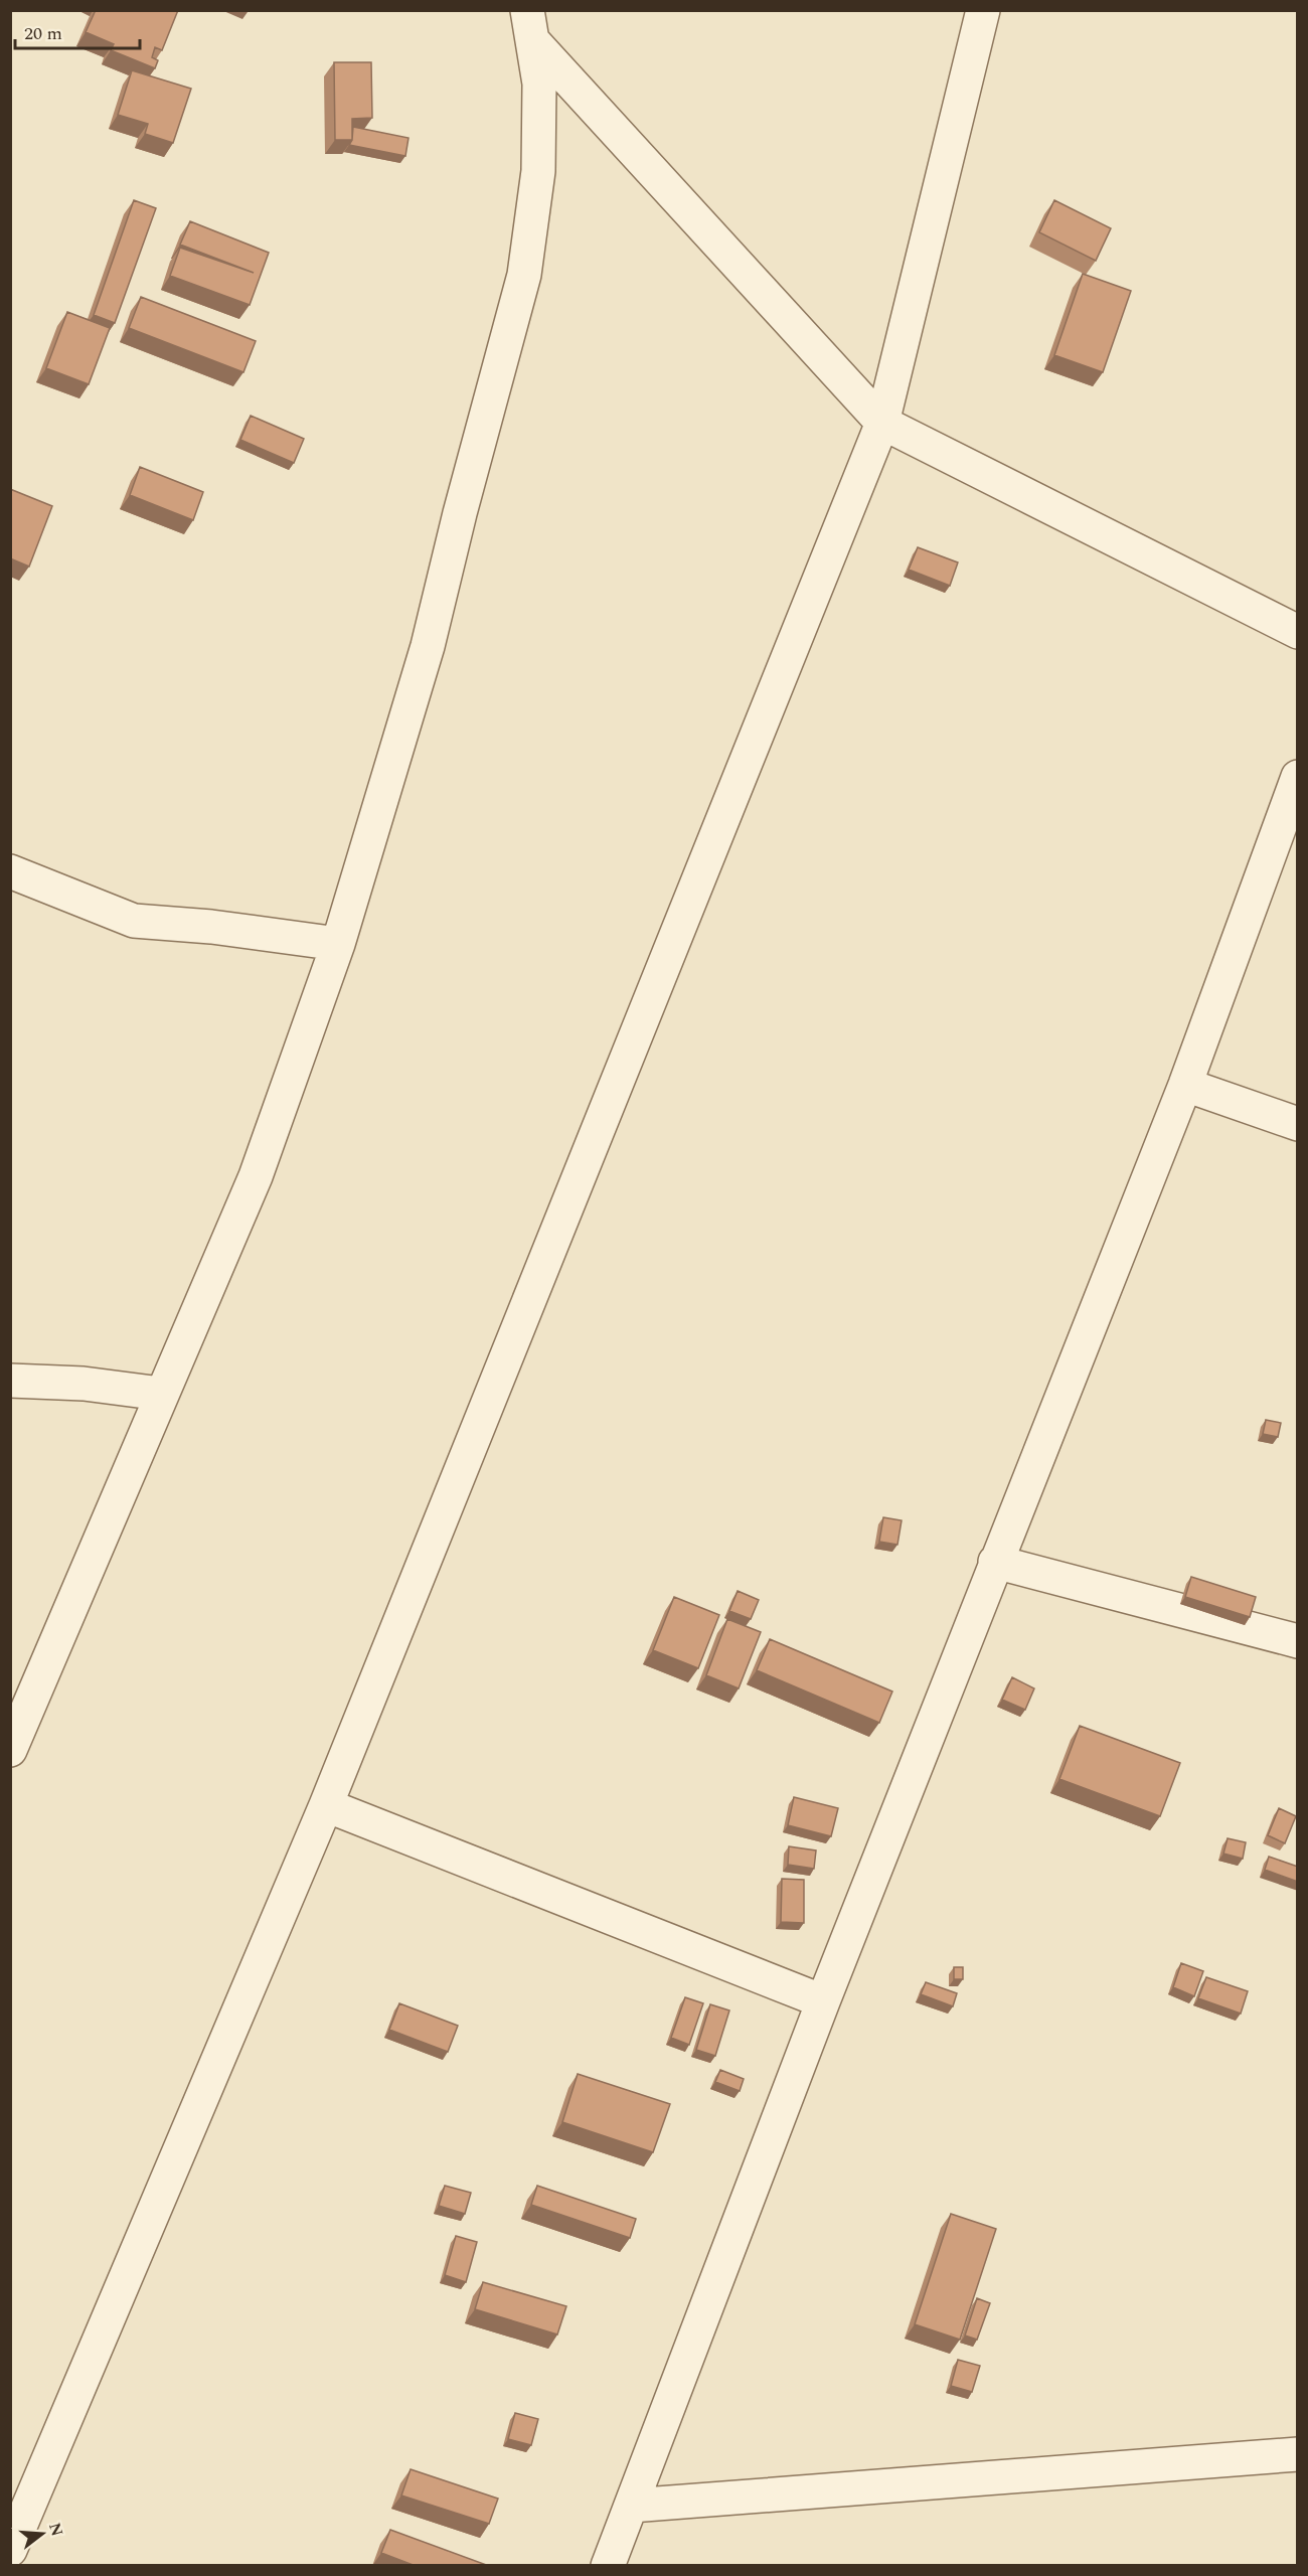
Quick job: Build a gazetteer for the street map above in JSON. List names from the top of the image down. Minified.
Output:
{"scale_bar":"20 m","north":"right"}
